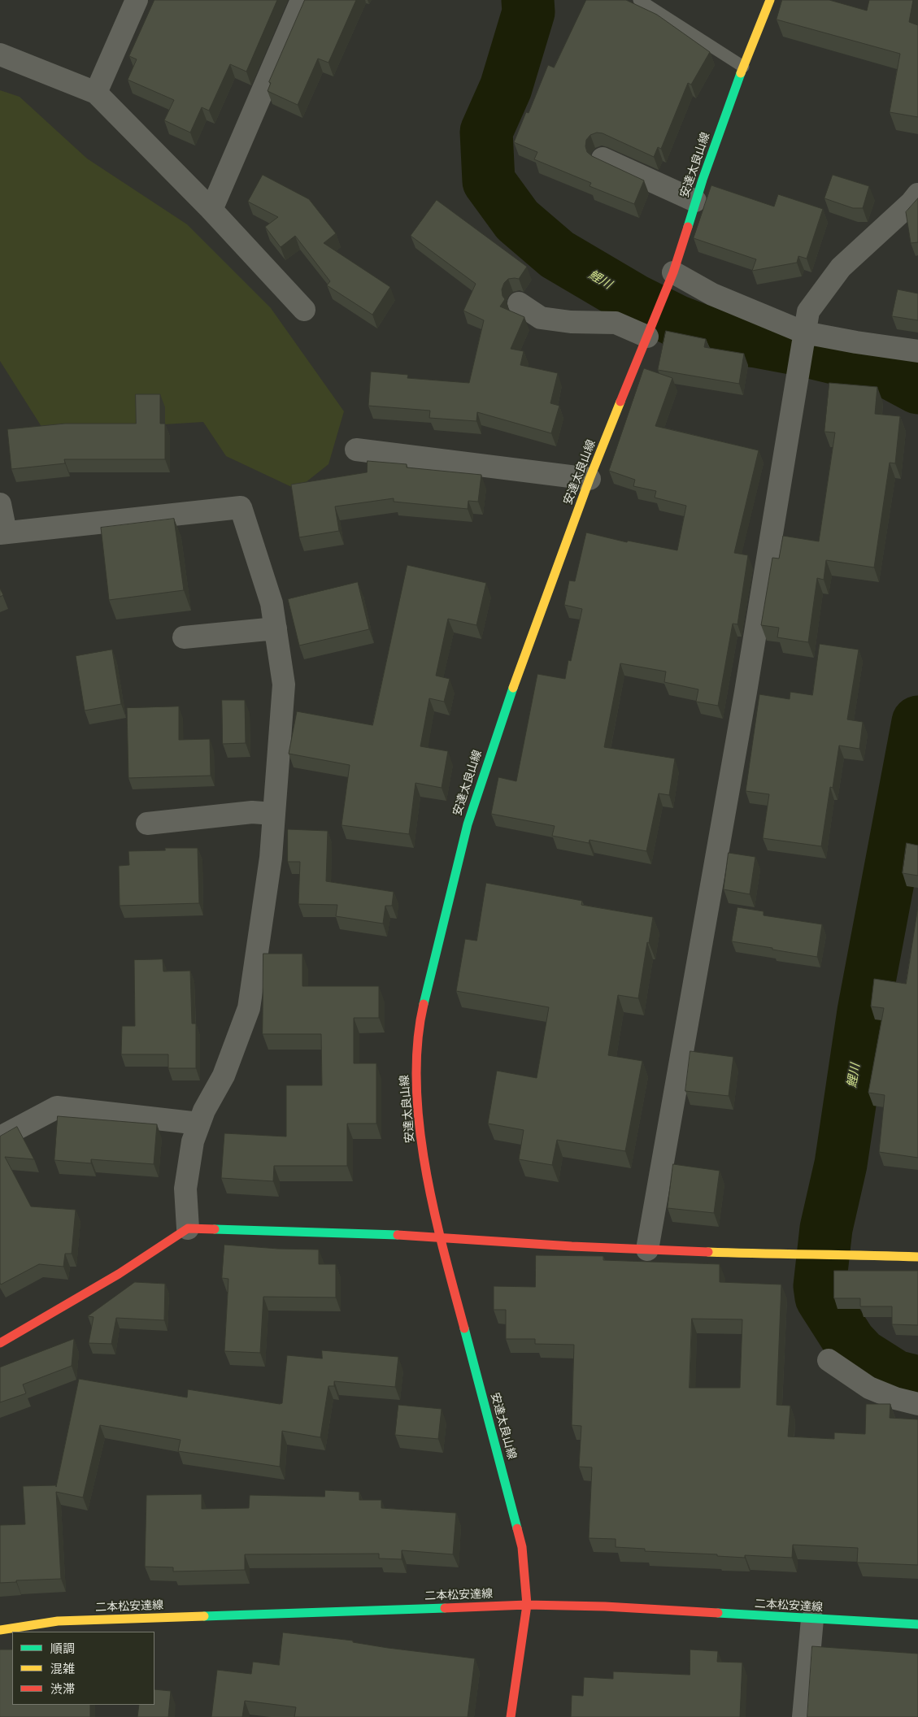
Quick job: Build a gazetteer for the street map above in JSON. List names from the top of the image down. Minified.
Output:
{"streets":{"main road":["安達太良山線","二本松安達線"]},"crossings":[["安達太良山線","二本松安達線"]],"water":["鯉川"],"legend":["順調","混雑","渋滞"]}
